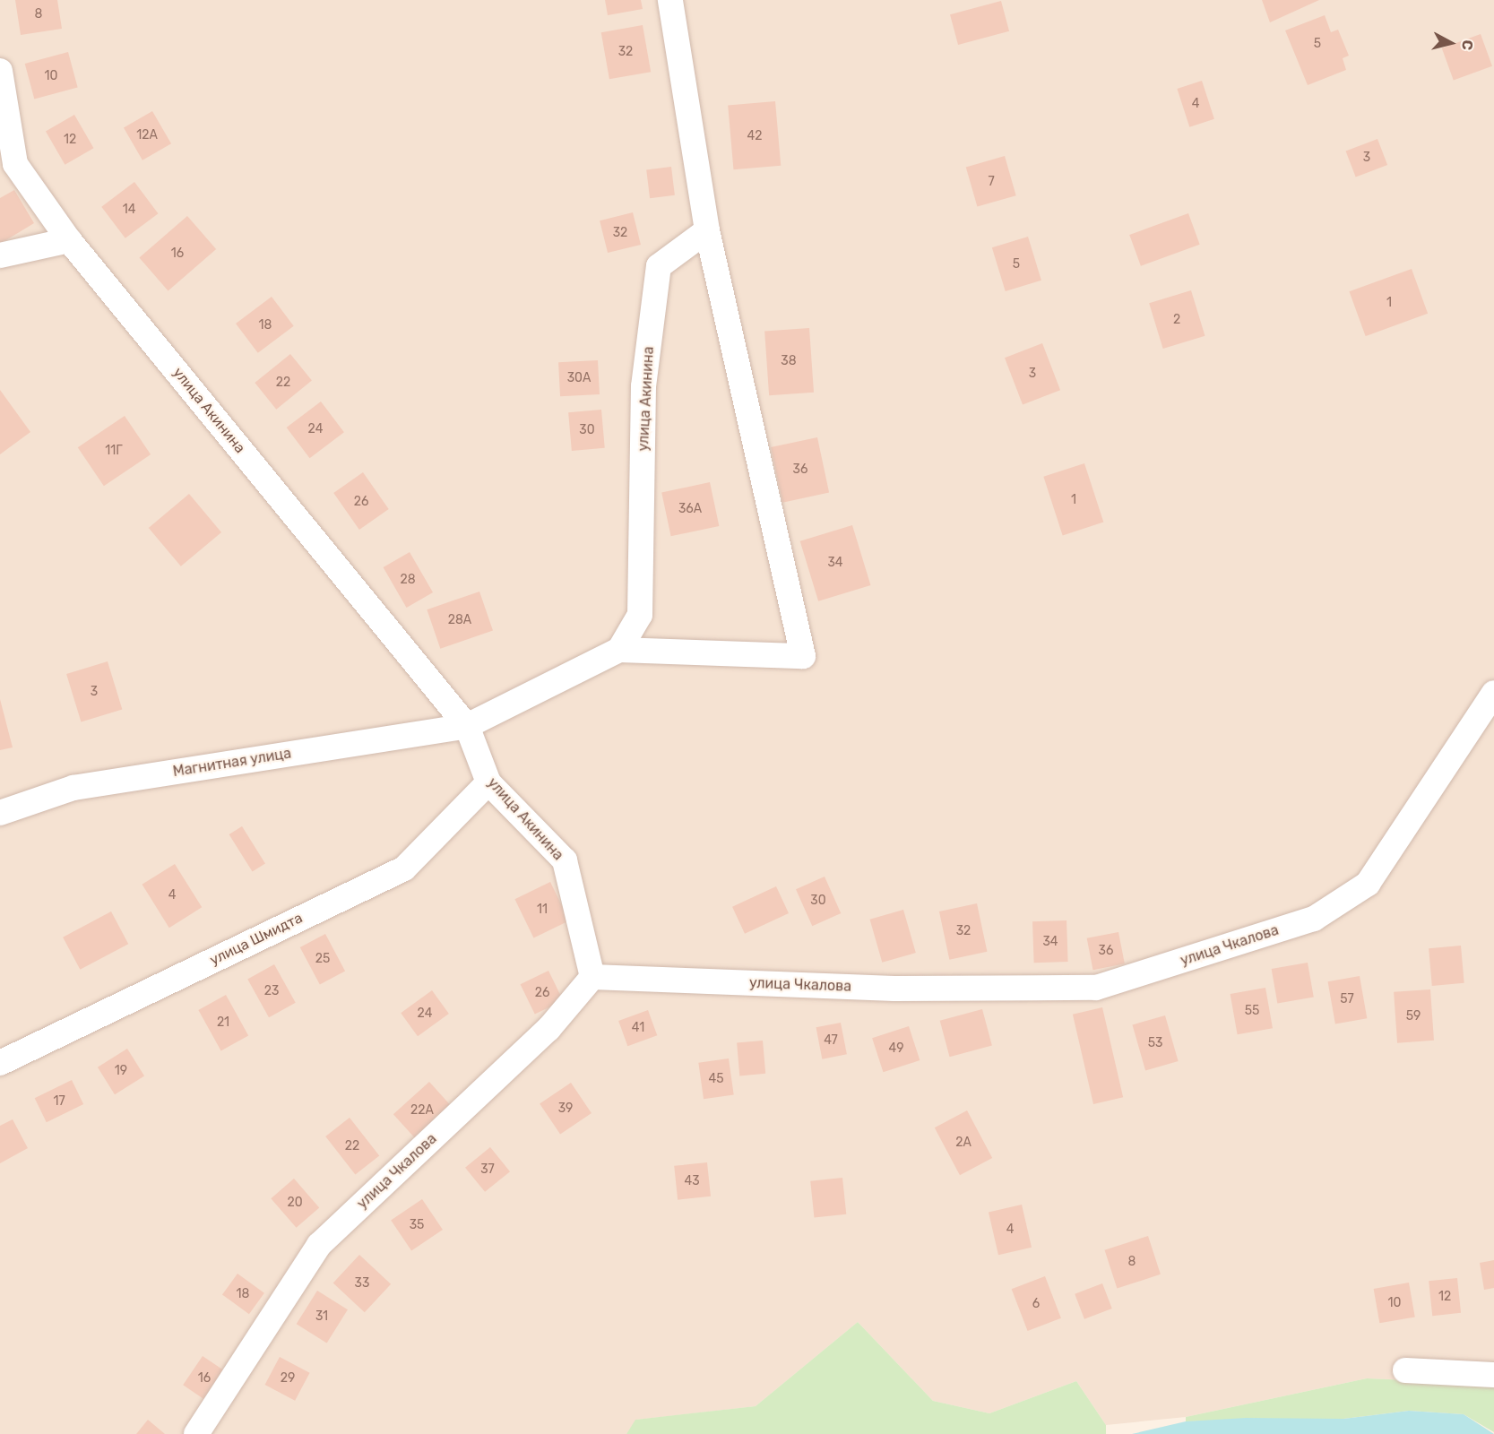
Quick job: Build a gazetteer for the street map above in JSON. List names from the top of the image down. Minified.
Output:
{"streets":{"street":["улица Акинина","Магнитная улица","улица Шмидта","улица Чкалова"]},"crossings":[["улица Акинина","Магнитная улица"],["улица Акинина","улица Шмидта"],["улица Акинина","улица Чкалова"]],"house_numbers":["8","5","32","10","4","12А","42","12","3","7","14","32","16","5","1","2","18","38","3","30А","22","24","30","11Г","36","1","26","36А","34","28","28А","3","4","30","11","32","34","36","25","23","26","57","55","24","59","21","41","47","53","49","19","45","17","39","22А","2А","22","37","43","20","35","4","8","33","18","12","10","6","31","16","29"],"north":"right"}
